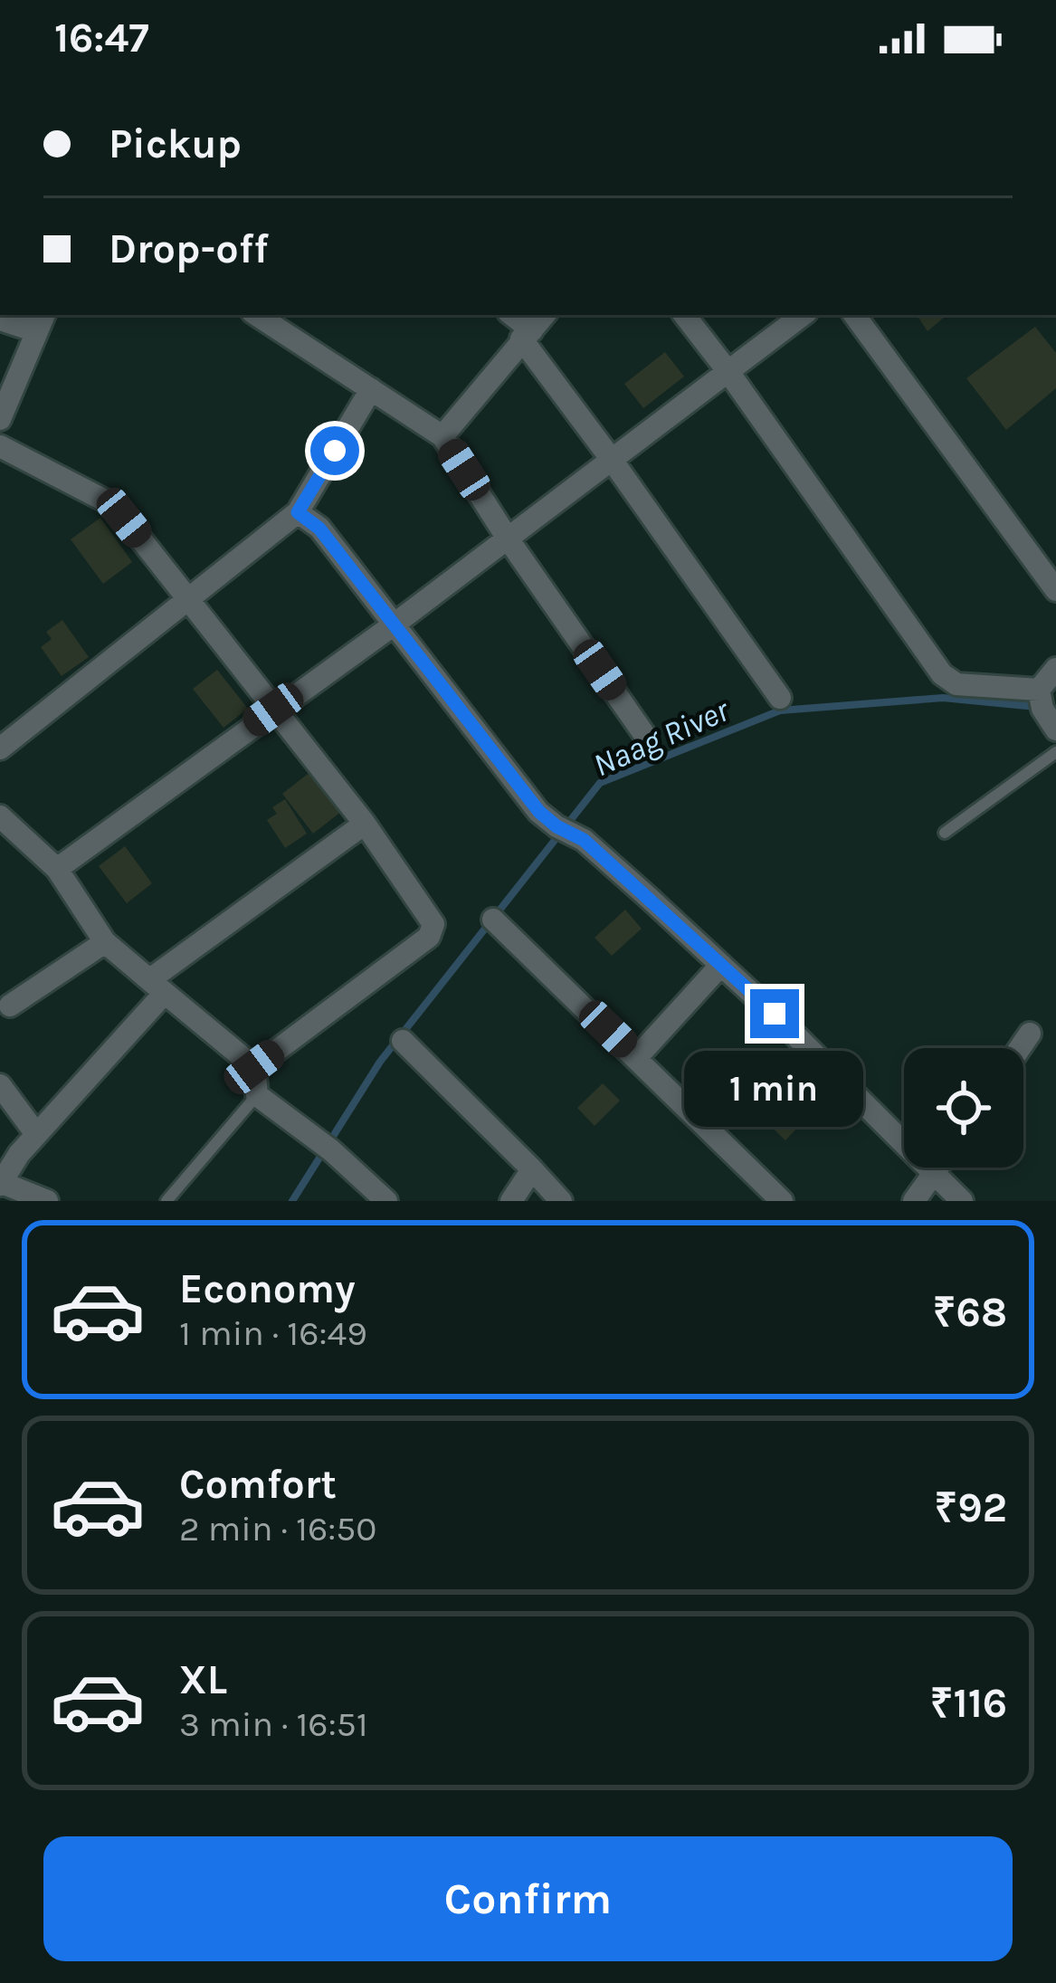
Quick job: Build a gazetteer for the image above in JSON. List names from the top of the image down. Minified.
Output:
{"water":["Naag River"],"page":{"status":"16:47","banner":["Pickup","Drop-off"],"bubble":"1 min","list":[{"name":"Economy","note":"1 min · 16:49","value":"₹68"},{"name":"Comfort","note":"2 min · 16:50","value":"₹92"},{"name":"XL","note":"3 min · 16:51","value":"₹116"}],"buttons":"Confirm"}}
